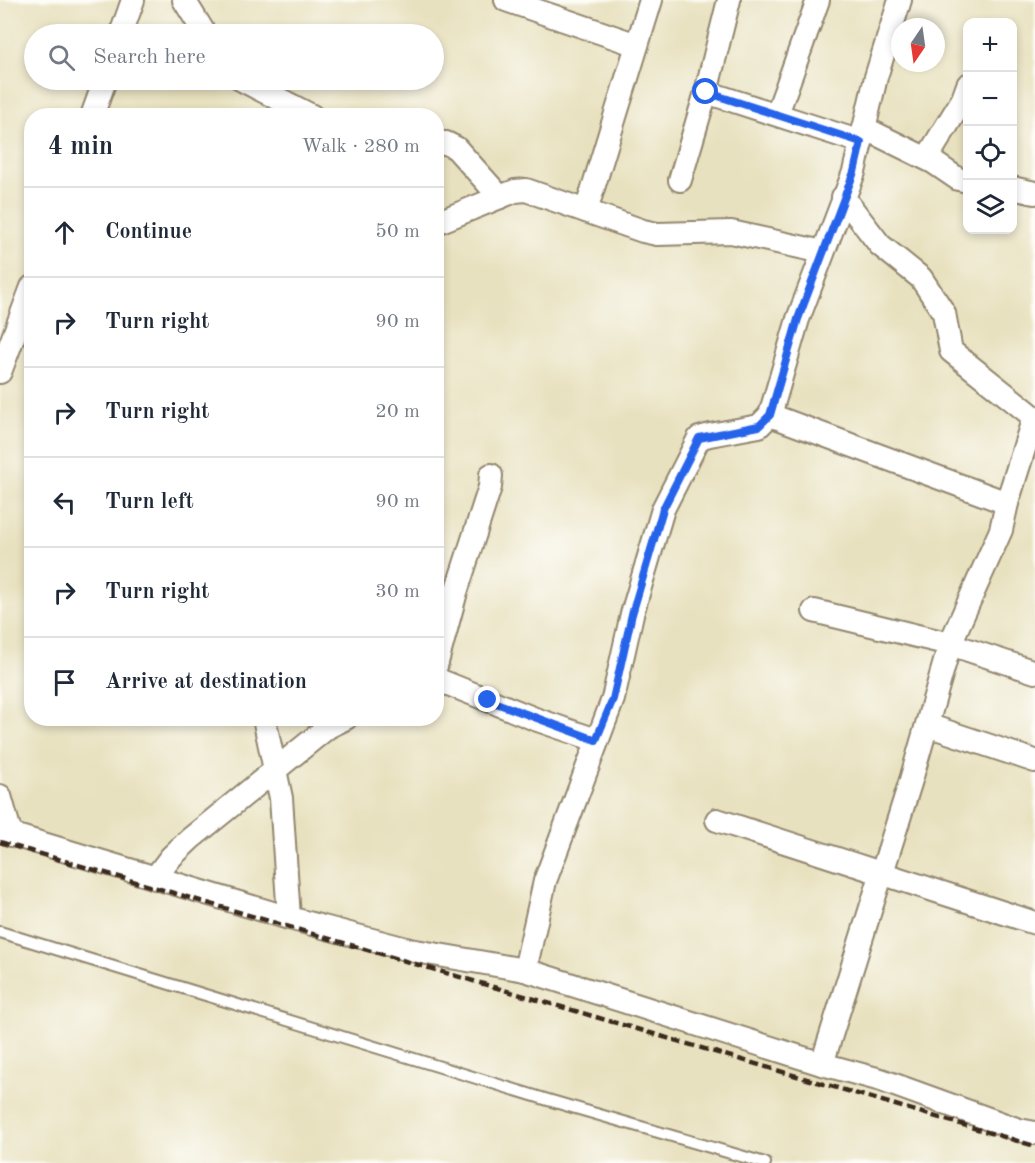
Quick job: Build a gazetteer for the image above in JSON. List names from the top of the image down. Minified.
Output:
{"north":"bottom","page":{"map_buttons":["+","−"],"search":"Search here","heading":["4 min","Walk · 280 m"],"list":[["Continue","50 m"],["Turn right","90 m"],["Turn right","20 m"],["Turn left","90 m"],["Turn right","30 m"],"Arrive at destination"]}}
